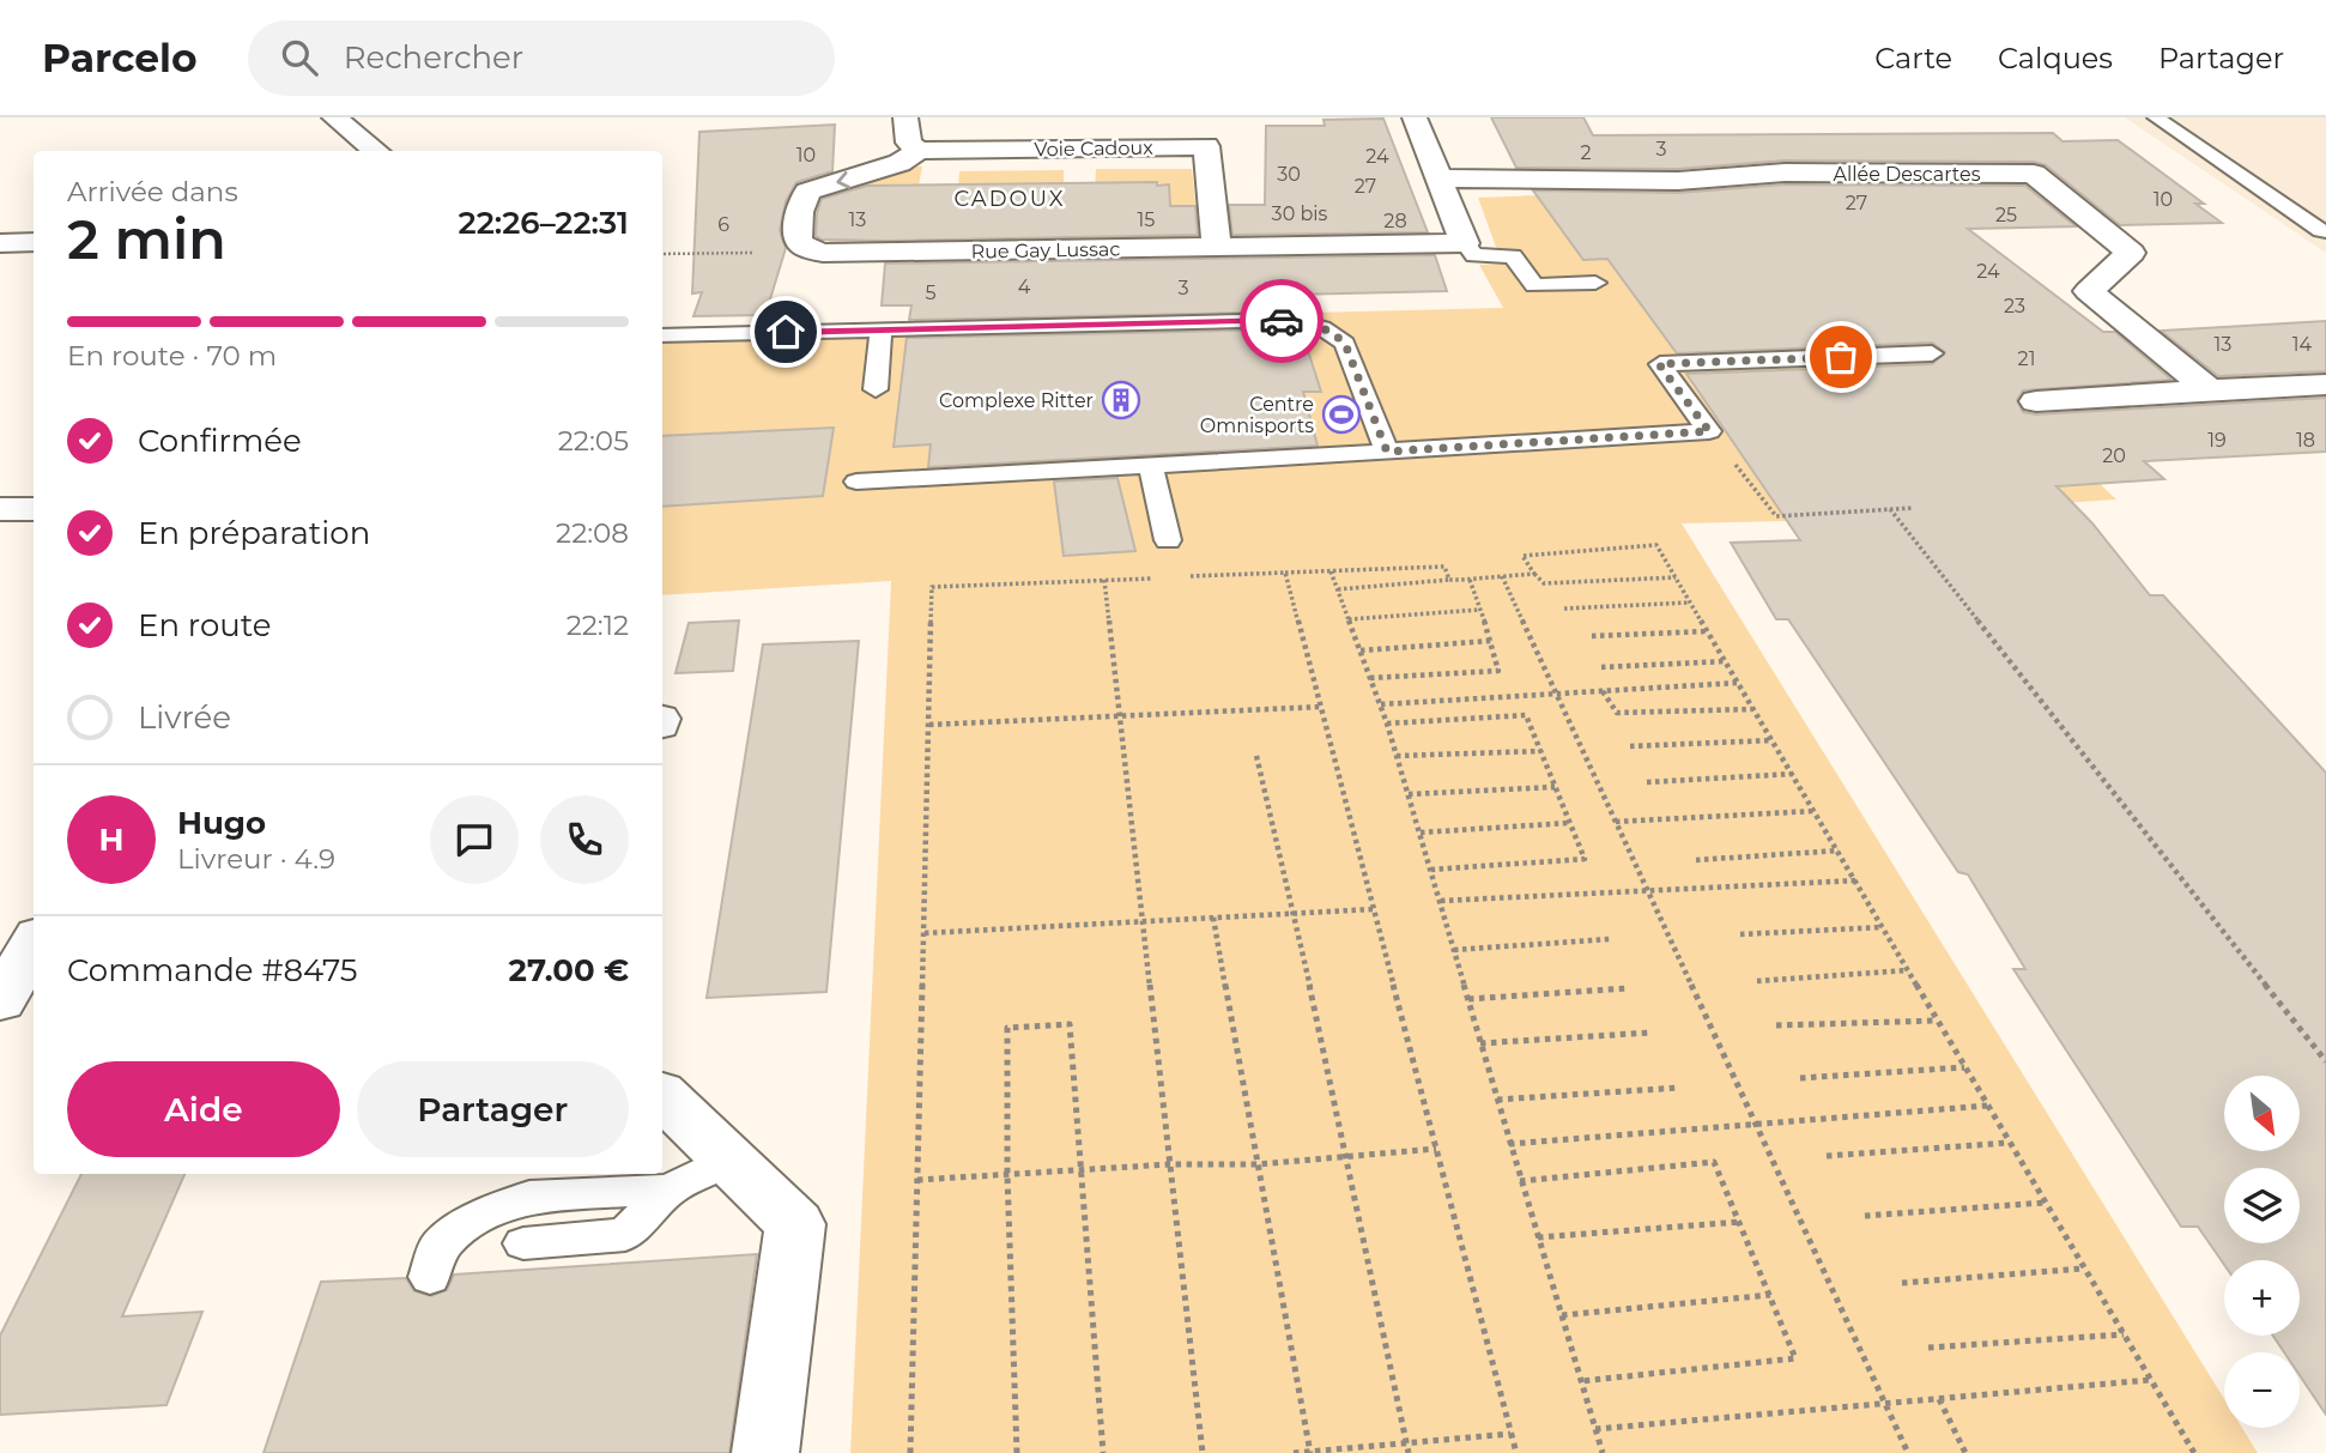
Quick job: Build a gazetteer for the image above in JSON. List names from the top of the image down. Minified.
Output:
{"streets":{"street":["Voie Cadoux","Allée Descartes","Rue Gay Lussac"]},"crossings":[["Voie Cadoux","Rue Gay Lussac"]],"districts":["CADOUX"],"places":{"building":["Complexe Ritter"],"sports":["Centre Omnisports"]},"house_numbers":["3","2","10","24","30","27","10","27","30 bis","25","13","15","28","6","24","4","3","5","23","13","14","21","19","18","20"],"north":"bottom right","page":{"header":"Parcelo","search":"Rechercher","nav":["Carte","Calques","Partager"],"heading":["2 min","Arrivée dans","22:26–22:31"],"panel":["Hugo","Livreur · 4.9","Commande #8475","27.00 €"],"bar":"En route · 70 m","list":[["Confirmée","22:05"],["En préparation","22:08"],["En route","22:12"],"Livrée"],"round":"H","buttons":["Aide","Partager"],"map_buttons":["+","−"]}}
